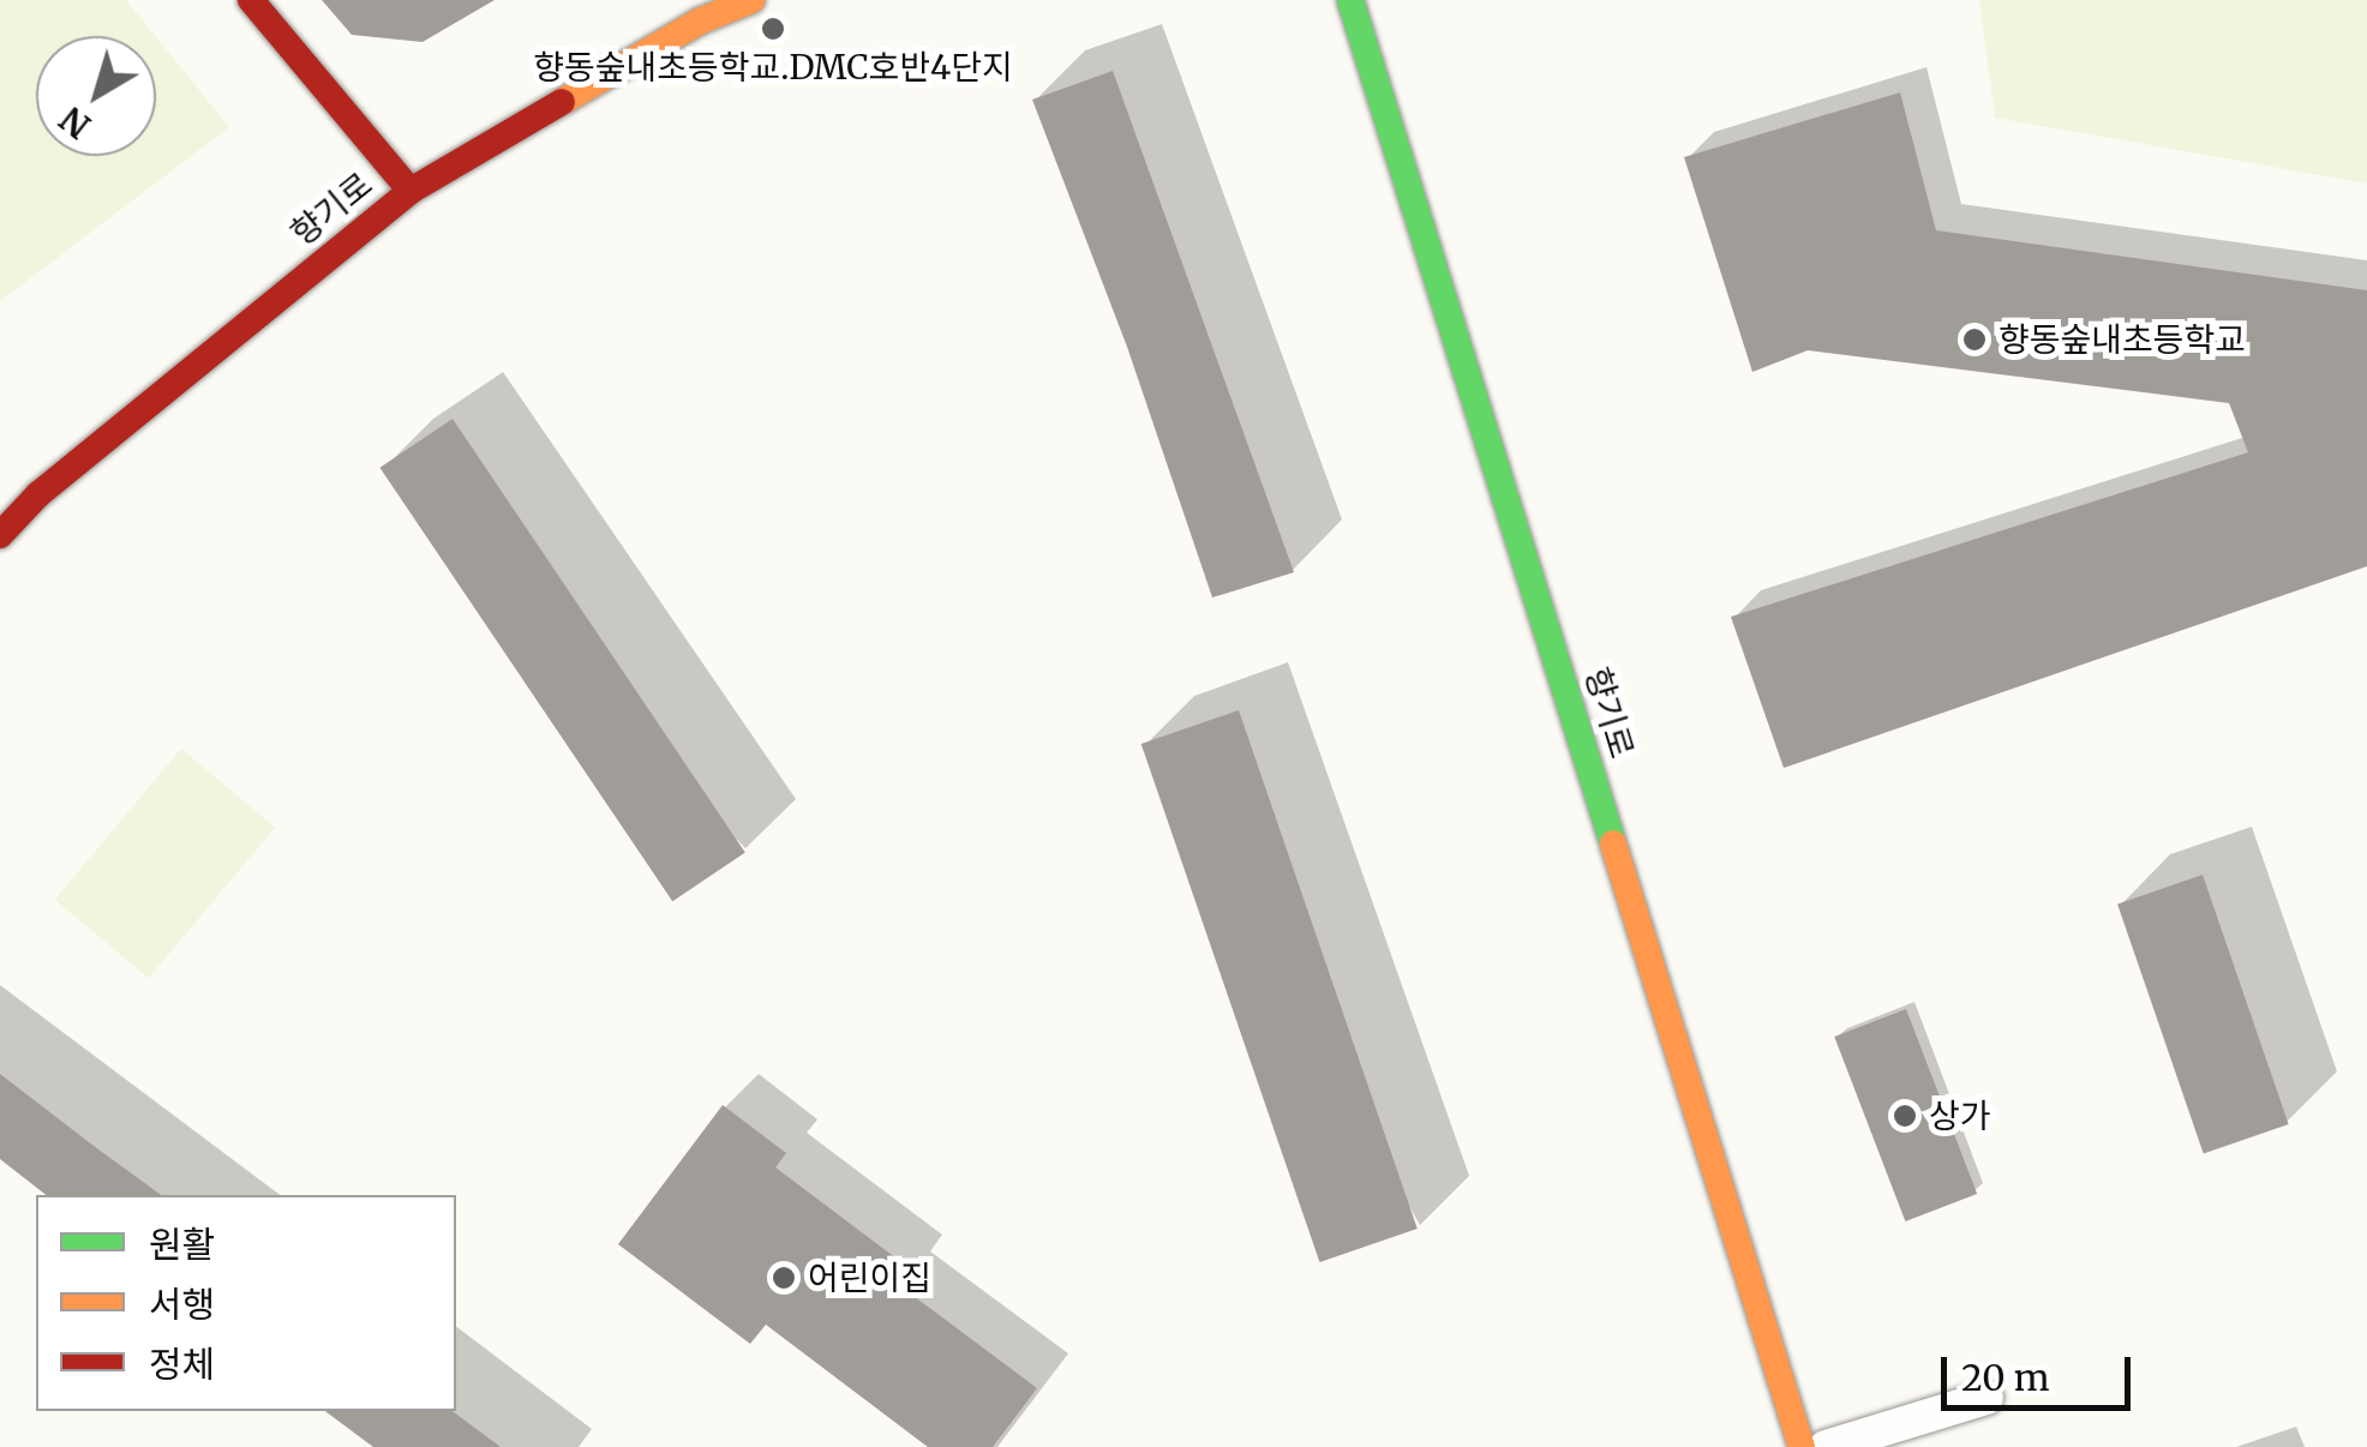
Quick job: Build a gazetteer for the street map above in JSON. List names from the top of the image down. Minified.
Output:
{"streets":{"street":["향기로"]},"places":["향동숲내초등학교.DMC호반4단지","향동숲내초등학교","상가","어린이집"],"legend":["원활","서행","정체"],"scale_bar":"20 m","north":"bottom left"}
